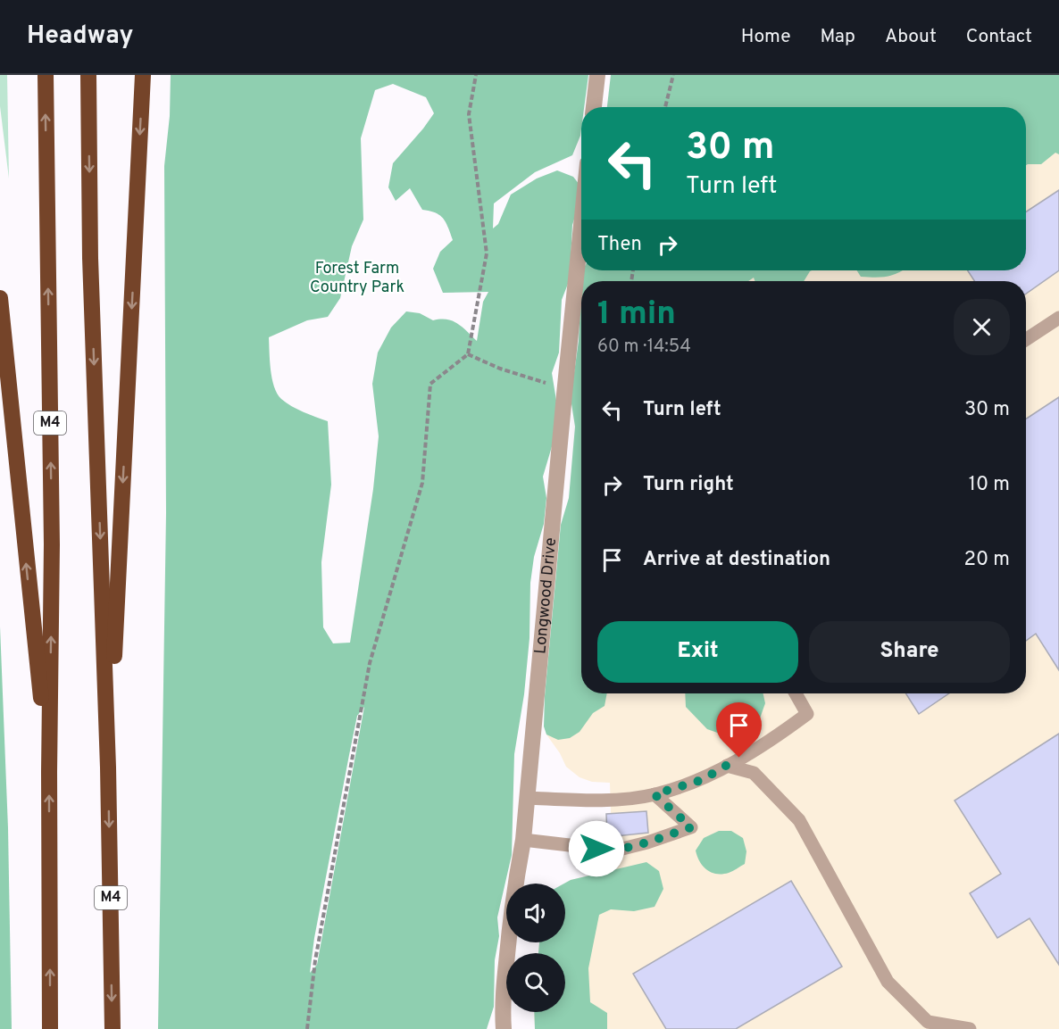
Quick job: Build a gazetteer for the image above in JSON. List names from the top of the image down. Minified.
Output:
{"streets":{"highway":["M4"],"street":["Longwood Drive"]},"parks":["Forest Farm Country Park"],"page":{"header":"Headway","nav":["Home","Map","About","Contact"],"turn":["30 m","Turn left"],"then":"Then","heading":["1 min","60 m · 14:54"],"list":[{"name":"Turn left","value":"30 m"},{"name":"Turn right","value":"10 m"},{"name":"Arrive at destination","value":"20 m"}],"buttons":["Exit","Share"]}}
